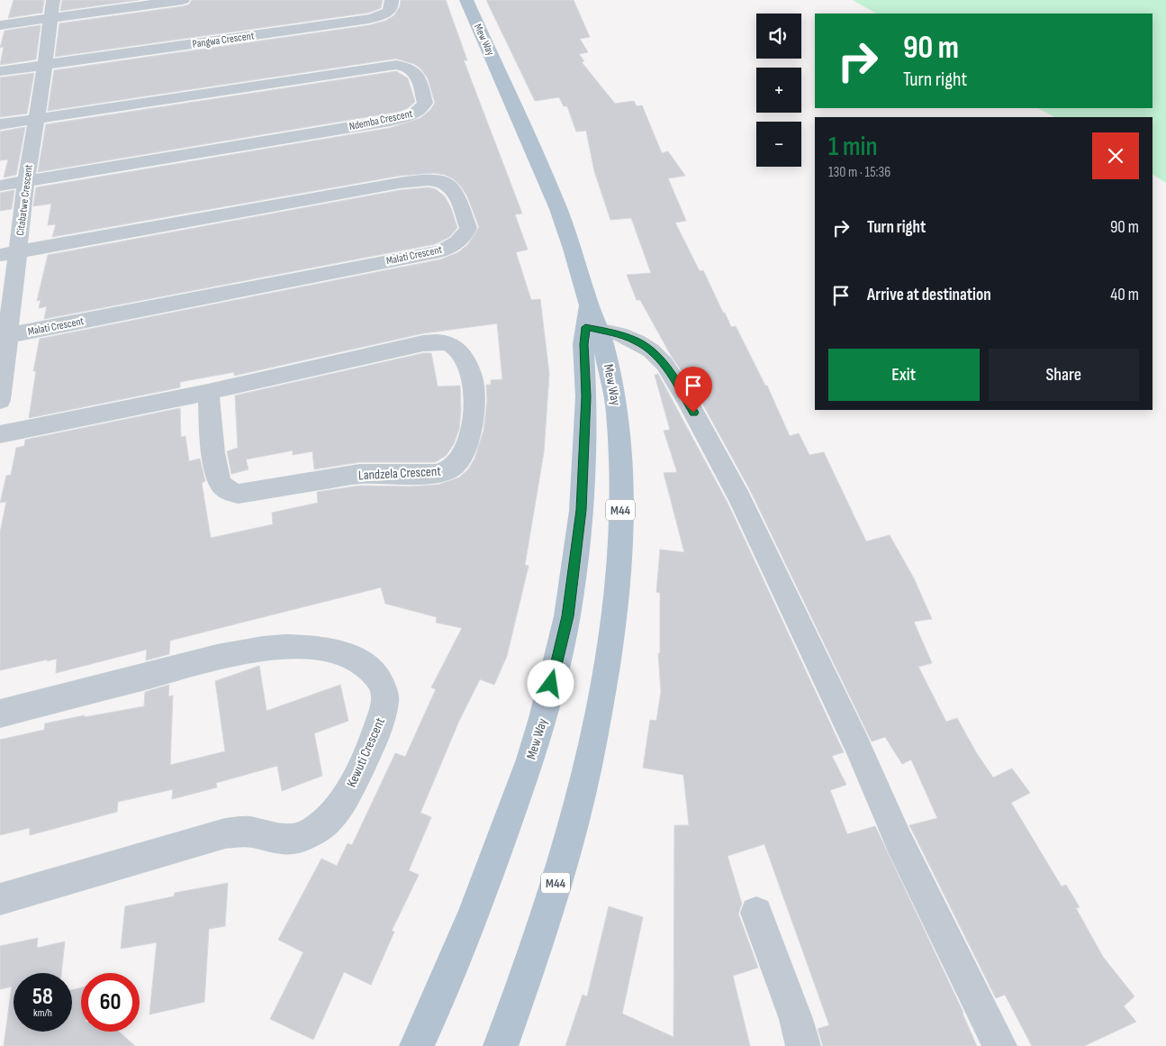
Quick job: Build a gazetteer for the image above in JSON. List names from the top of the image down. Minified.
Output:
{"streets":{"main road":["Mew Way","M44"],"street":["Pangwa Crescent","Ndemba Crescent","Citabatwe Crescent","Malati Crescent","Landzela Crescent","Kewuti Crescent"]},"crossings":[["Pangwa Crescent","Citabatwe Crescent"],["Ndemba Crescent","Citabatwe Crescent"],["Citabatwe Crescent","Malati Crescent"]],"page":{"map_buttons":["+","−"],"turn":["90 m","Turn right"],"heading":["1 min","130 m · 15:36"],"list":[{"name":"Turn right","value":"90 m"},{"name":"Arrive at destination","value":"40 m"}],"buttons":["Exit","Share"],"speed":"58 km/h","limit":"60"}}
